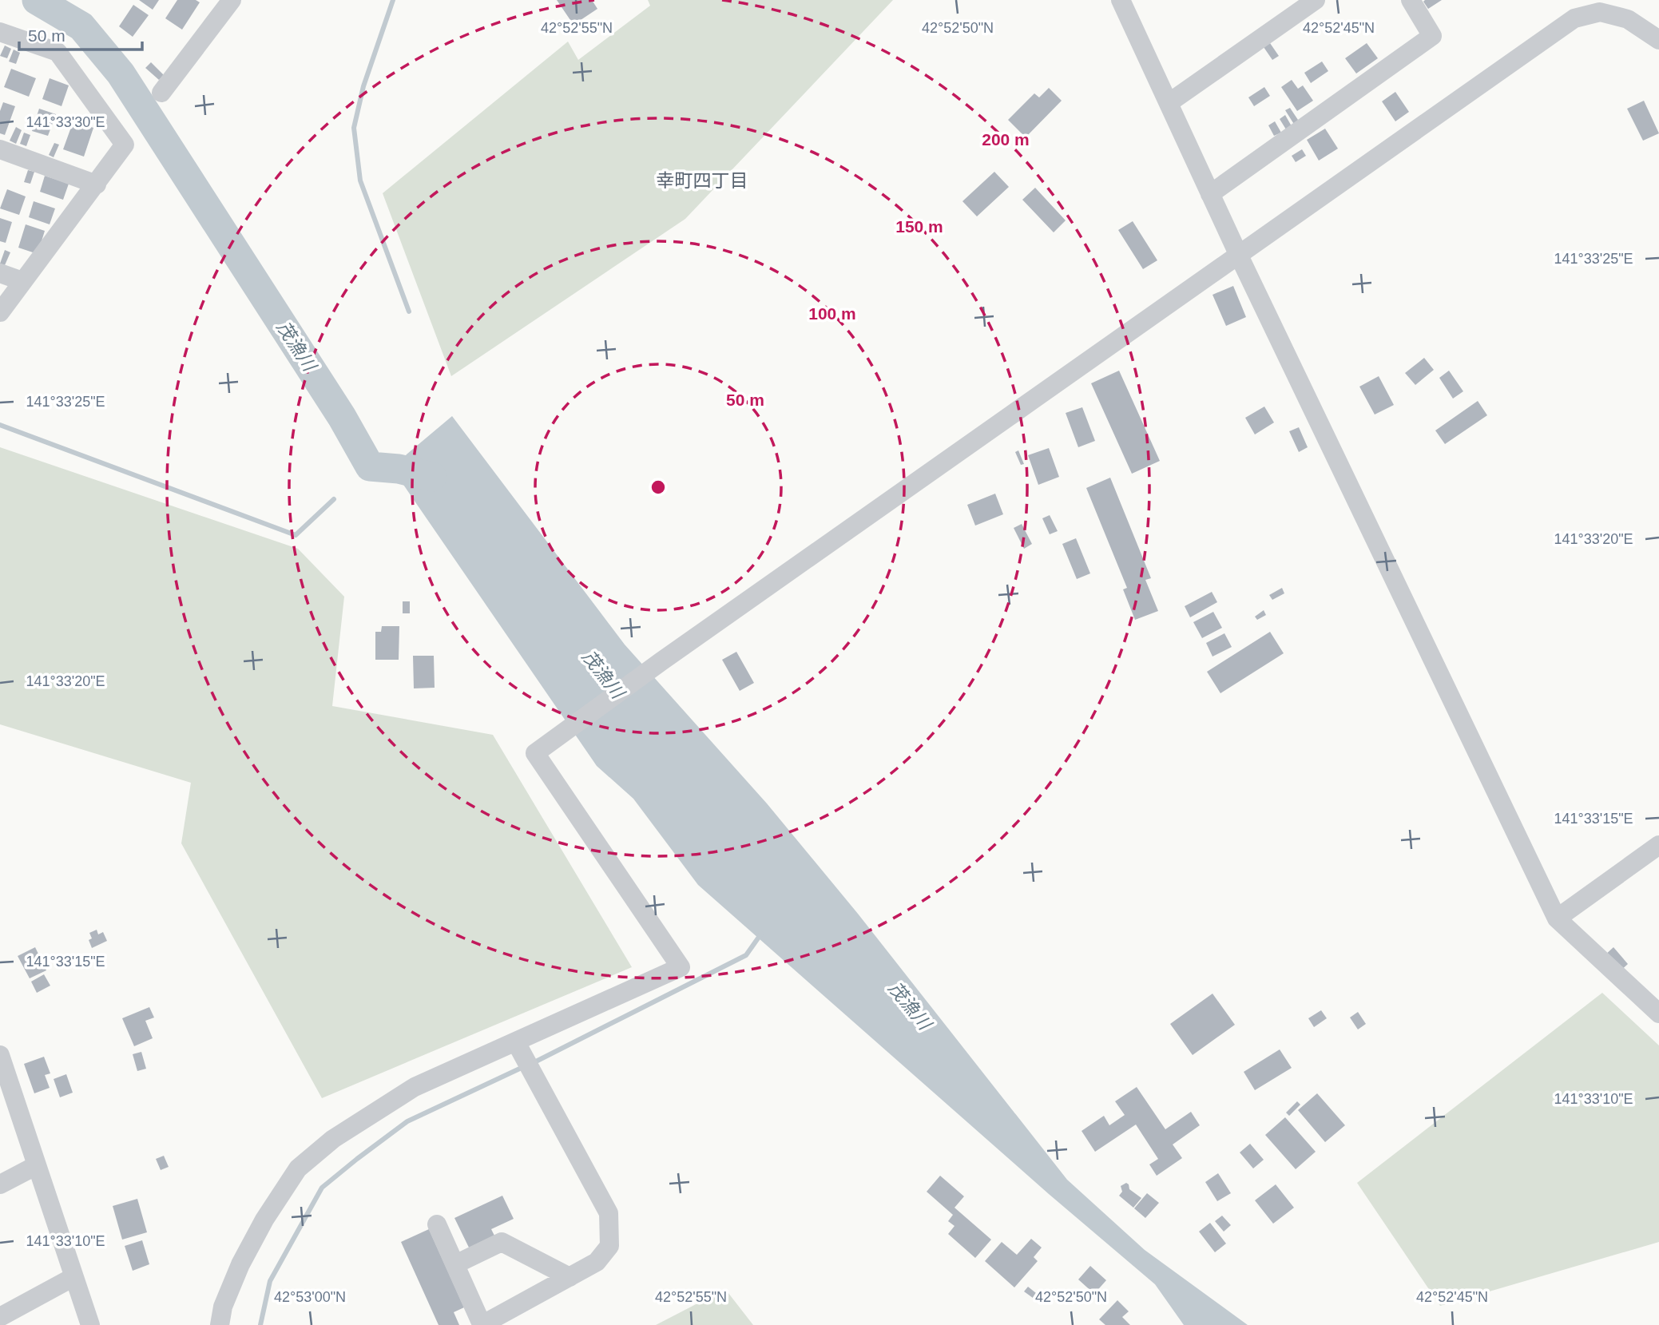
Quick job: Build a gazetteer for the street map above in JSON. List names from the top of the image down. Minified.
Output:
{"districts":["幸町四丁目"],"water":["茂漁川"],"scale_bar":"50 m","coordinates":["42°52'55\"N","42°52'50\"N","42°52'45\"N","141°33'30\"E","141°33'25\"E","141°33'20\"E","141°33'15\"E","141°33'10\"E","42°53'00\"N"],"rings":["200 m","150 m","100 m","50 m"]}
